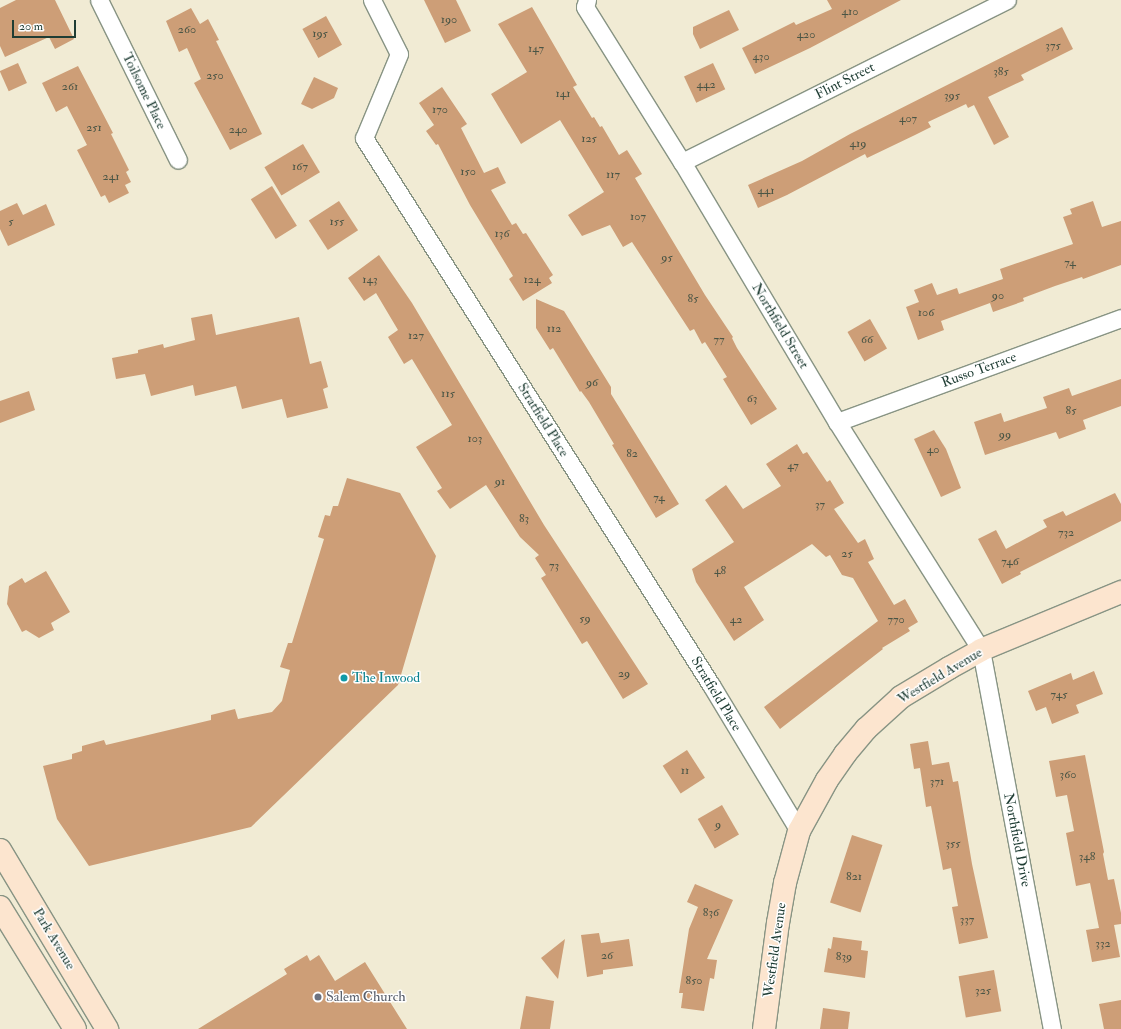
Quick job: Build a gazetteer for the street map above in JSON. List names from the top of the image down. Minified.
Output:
{"streets":{"street":["Flint Street","Toilsome Place","Northfield Street","Russo Terrace","Stratfield Place","Westfield Avenue","Northfield Drive","Park Avenue"]},"crossings":[["Flint Street","Northfield Street"],["Northfield Street","Russo Terrace"],["Northfield Street","Westfield Avenue"],["Northfield Street","Northfield Drive"],["Stratfield Place","Westfield Avenue"],["Westfield Avenue","Northfield Drive"]],"places":["The Inwood","Salem Church"],"house_numbers":["410","190","260","195","420","375","147","430","385","250","442","261","141","395","170","407","251","240","125","419","167","150","117","241","441","107","5","155","136","95","74","143","124","90","85","106","112","127","77","66","96","115","63","85","99","103","40","82","47","91","74","37","83","732","25","746","73","48","59","42","770","29","745","11","360","371","9","355","348","821","836","337","332","26","839","850","325"],"scale_bar":"20 m"}
